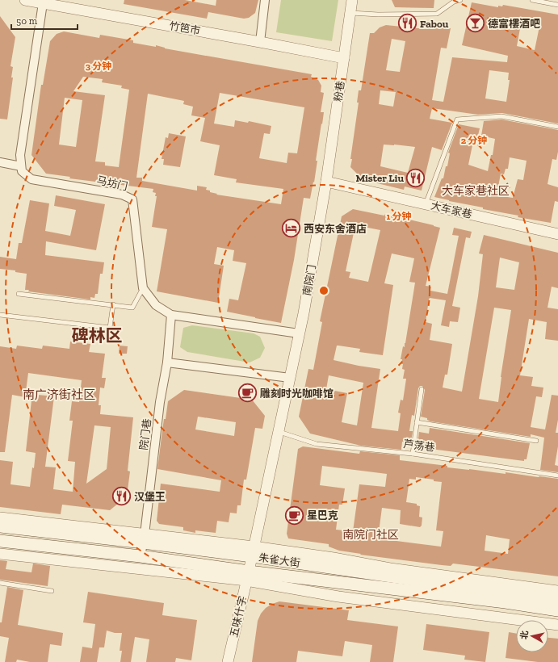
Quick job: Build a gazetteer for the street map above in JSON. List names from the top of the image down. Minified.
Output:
{"streets":{"main road":["朱雀大街"],"street":["竹笆市","粉巷","马坊门","大车家巷","南院门","院门巷","五味什字"],"lane":["芦荡巷"]},"crossings":[["竹笆市","粉巷"],["粉巷","大车家巷"],["粉巷","南院门"],["大车家巷","南院门"],["南院门","芦荡巷"],["南院门","朱雀大街"],["南院门","五味什字"],["院门巷","朱雀大街"],["朱雀大街","五味什字"]],"districts":["大车家巷社区","碑林区","南广济街社区","南院门社区"],"places":{"restaurant":["Fabou","Mister Liu","汉堡王"],"bar":["德富樓酒吧"],"hotel":["西安东舍酒店"],"cafe":["雕刻时光咖啡馆","星巴克"]},"scale_bar":"50 m","north":"left","rings":["3 分钟","2 分钟","1 分钟"]}
